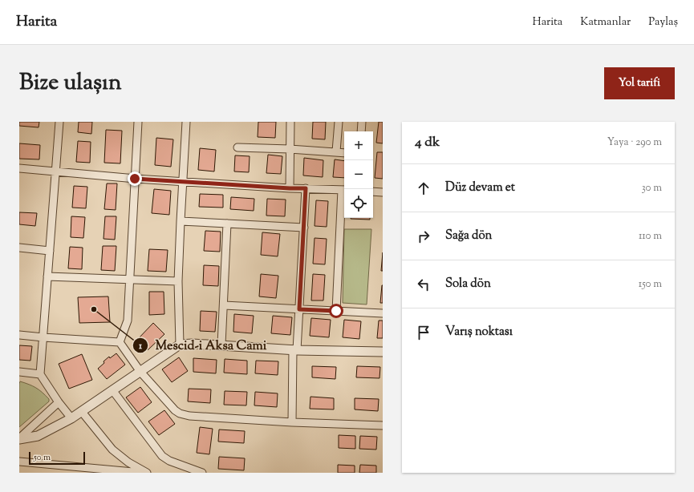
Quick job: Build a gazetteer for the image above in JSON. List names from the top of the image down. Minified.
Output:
{"places":["Mescid-i Aksa Cami"],"scale_bar":"50 m","page":{"header":"Harita","nav":["Harita","Katmanlar","Paylaş"],"title":"Bize ulaşın","buttons":"Yol tarifi","heading":["4 dk","Yaya · 290 m"],"map_buttons":["+","−"],"list":[["Düz devam et","30 m"],["Sağa dön","110 m"],["Sola dön","150 m"],"Varış noktası"],"scale":"50 m"}}
